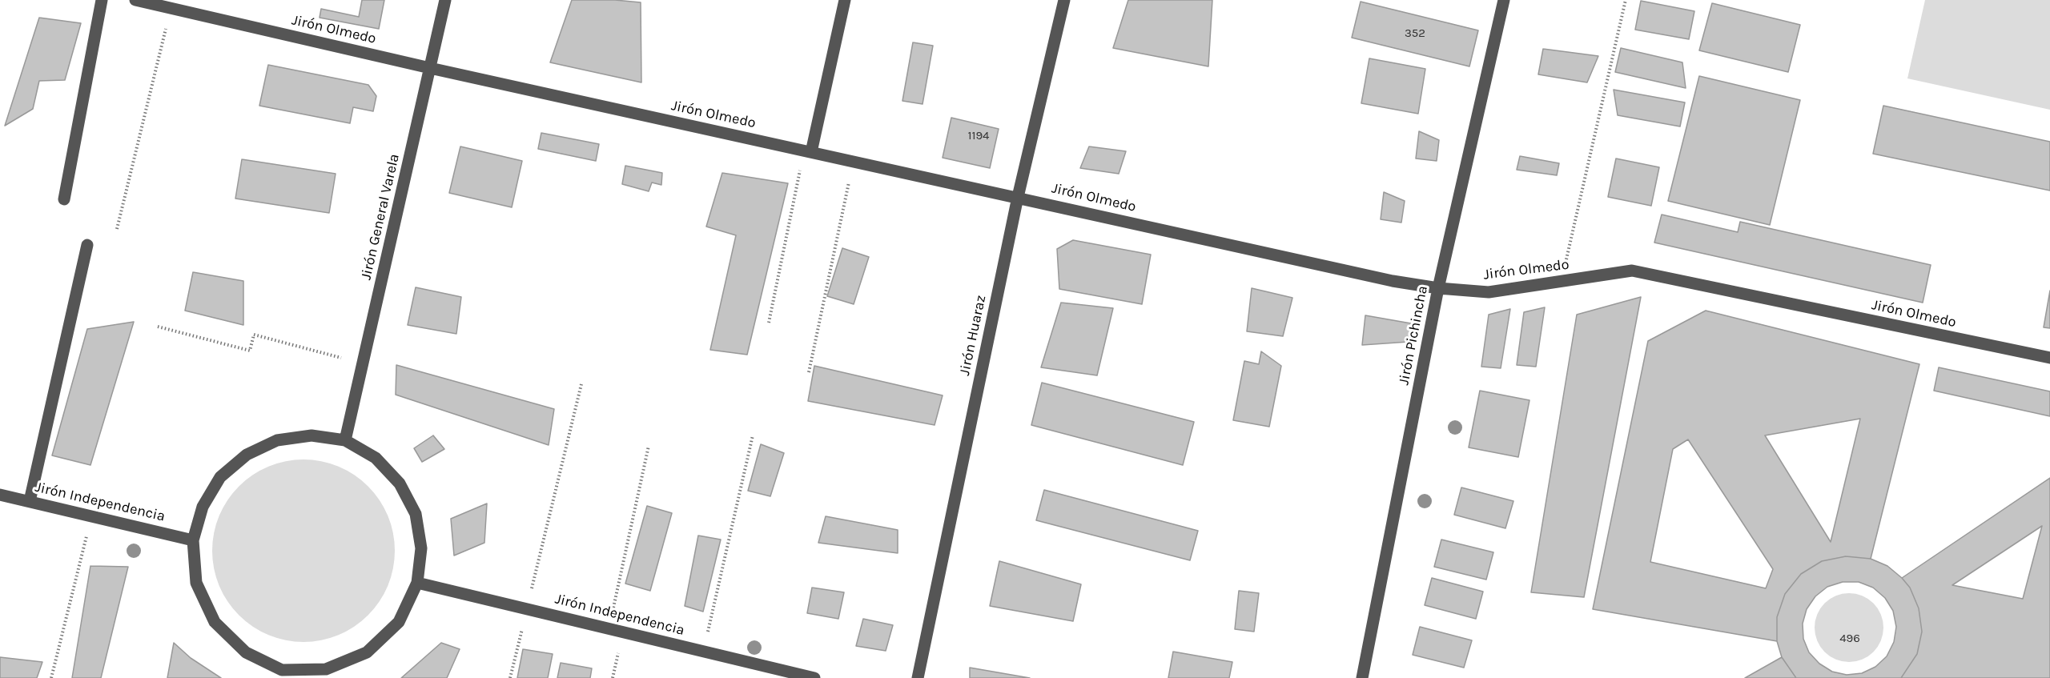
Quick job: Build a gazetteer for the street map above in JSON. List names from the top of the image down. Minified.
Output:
{"streets":{"street":["Jirón Olmedo","Jirón General Varela","Jirón Huaraz","Jirón Pichincha","Jirón Independencia"]},"crossings":[["Jirón Olmedo","Jirón General Varela"],["Jirón Olmedo","Jirón Huaraz"],["Jirón Olmedo","Jirón Pichincha"]],"house_numbers":["352","1194","496"]}
